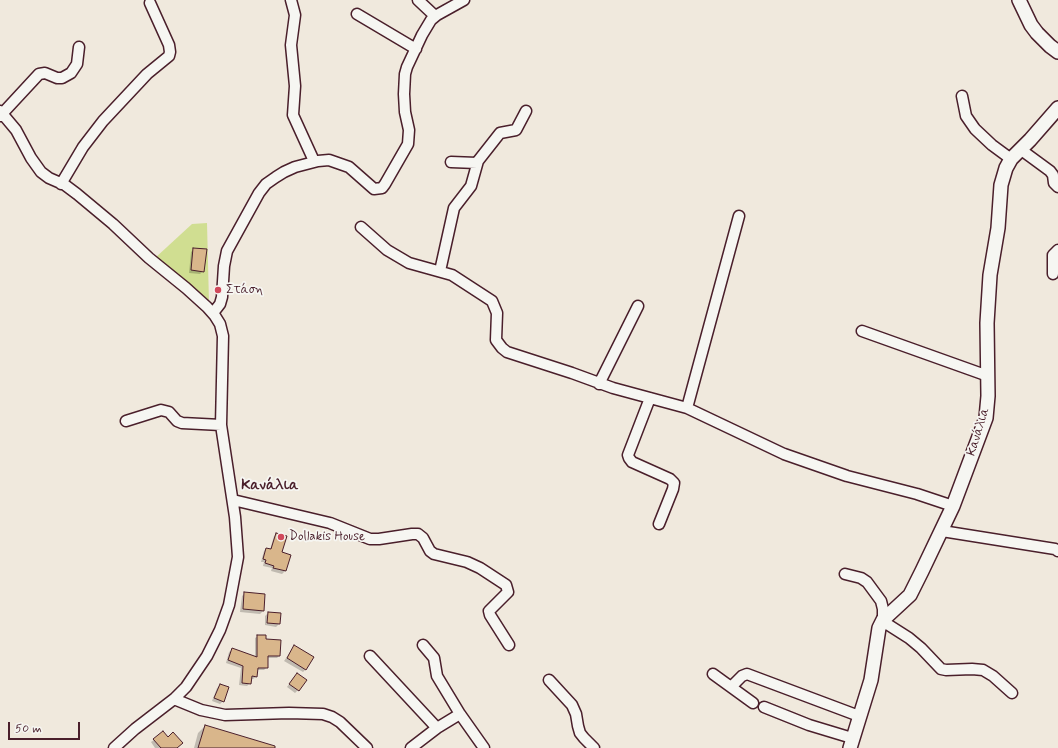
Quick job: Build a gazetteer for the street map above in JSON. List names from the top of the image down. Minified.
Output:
{"streets":{"main road":["Κανάλια"]},"districts":["Κανάλια"],"places":["Στάση","Dollakis House"],"scale_bar":"50 m"}
